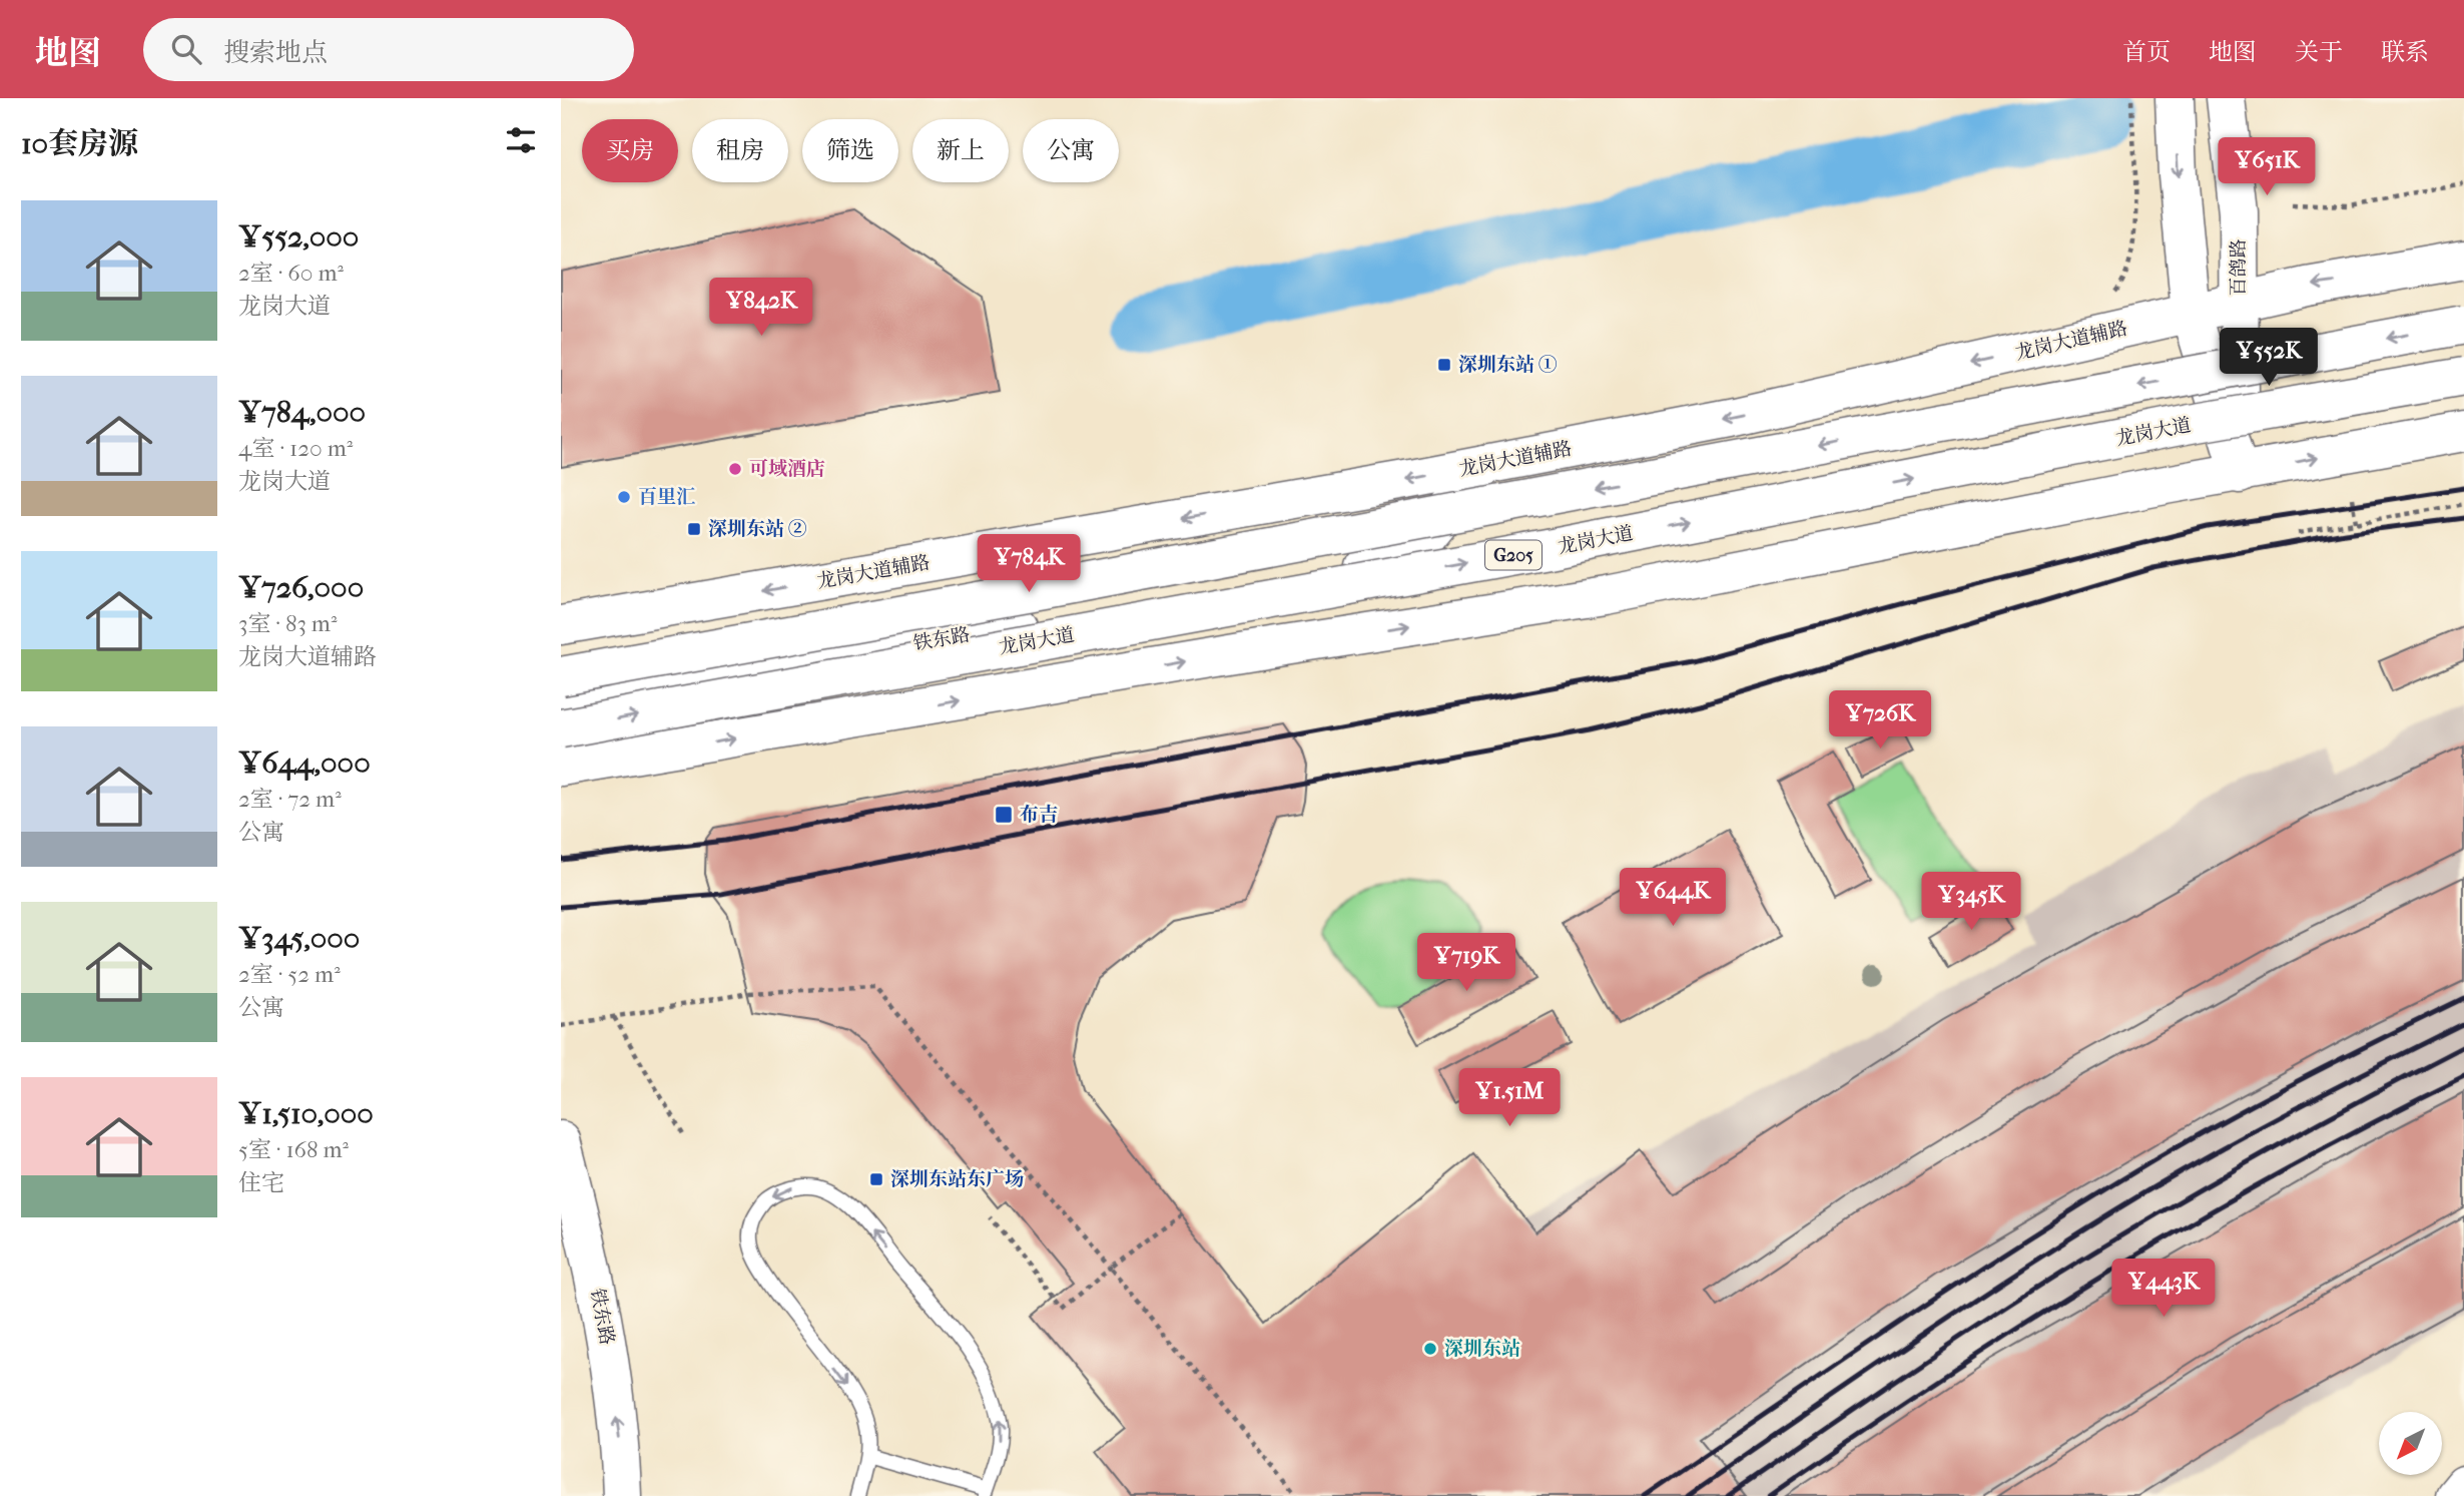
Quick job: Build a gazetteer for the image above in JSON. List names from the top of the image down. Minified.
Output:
{"streets":{"main road":["百鸽路","龙岗大道辅路","龙岗大道","G205","铁东路"]},"crossings":[["百鸽路","龙岗大道辅路"],["龙岗大道辅路","铁东路"]],"places":{"transit":["深圳东站 ①","深圳东站 ②","布吉","深圳东站东广场"],"other":["可域酒店","百里汇","深圳东站"]},"north":"bottom left","page":{"header":"地图","search":"搜索地点","nav":["首页","地图","关于","联系"],"heading":"10套房源","chip":["买房","租房","筛选","新上","公寓"],"price":["¥651K","¥842K","¥552K","¥784K","¥726K","¥644K","¥345K","¥719K","¥1.51M","¥443K"],"list":[{"name":"¥552,000","note":"2室 · 60 m² · 龙岗大道"},{"name":"¥784,000","note":"4室 · 120 m² · 龙岗大道"},{"name":"¥726,000","note":"3室 · 83 m² · 龙岗大道辅路"},{"name":"¥644,000","note":"2室 · 72 m² · 公寓"},{"name":"¥345,000","note":"2室 · 52 m² · 公寓"},{"name":"¥1,510,000","note":"5室 · 168 m² · 住宅"}]}}
